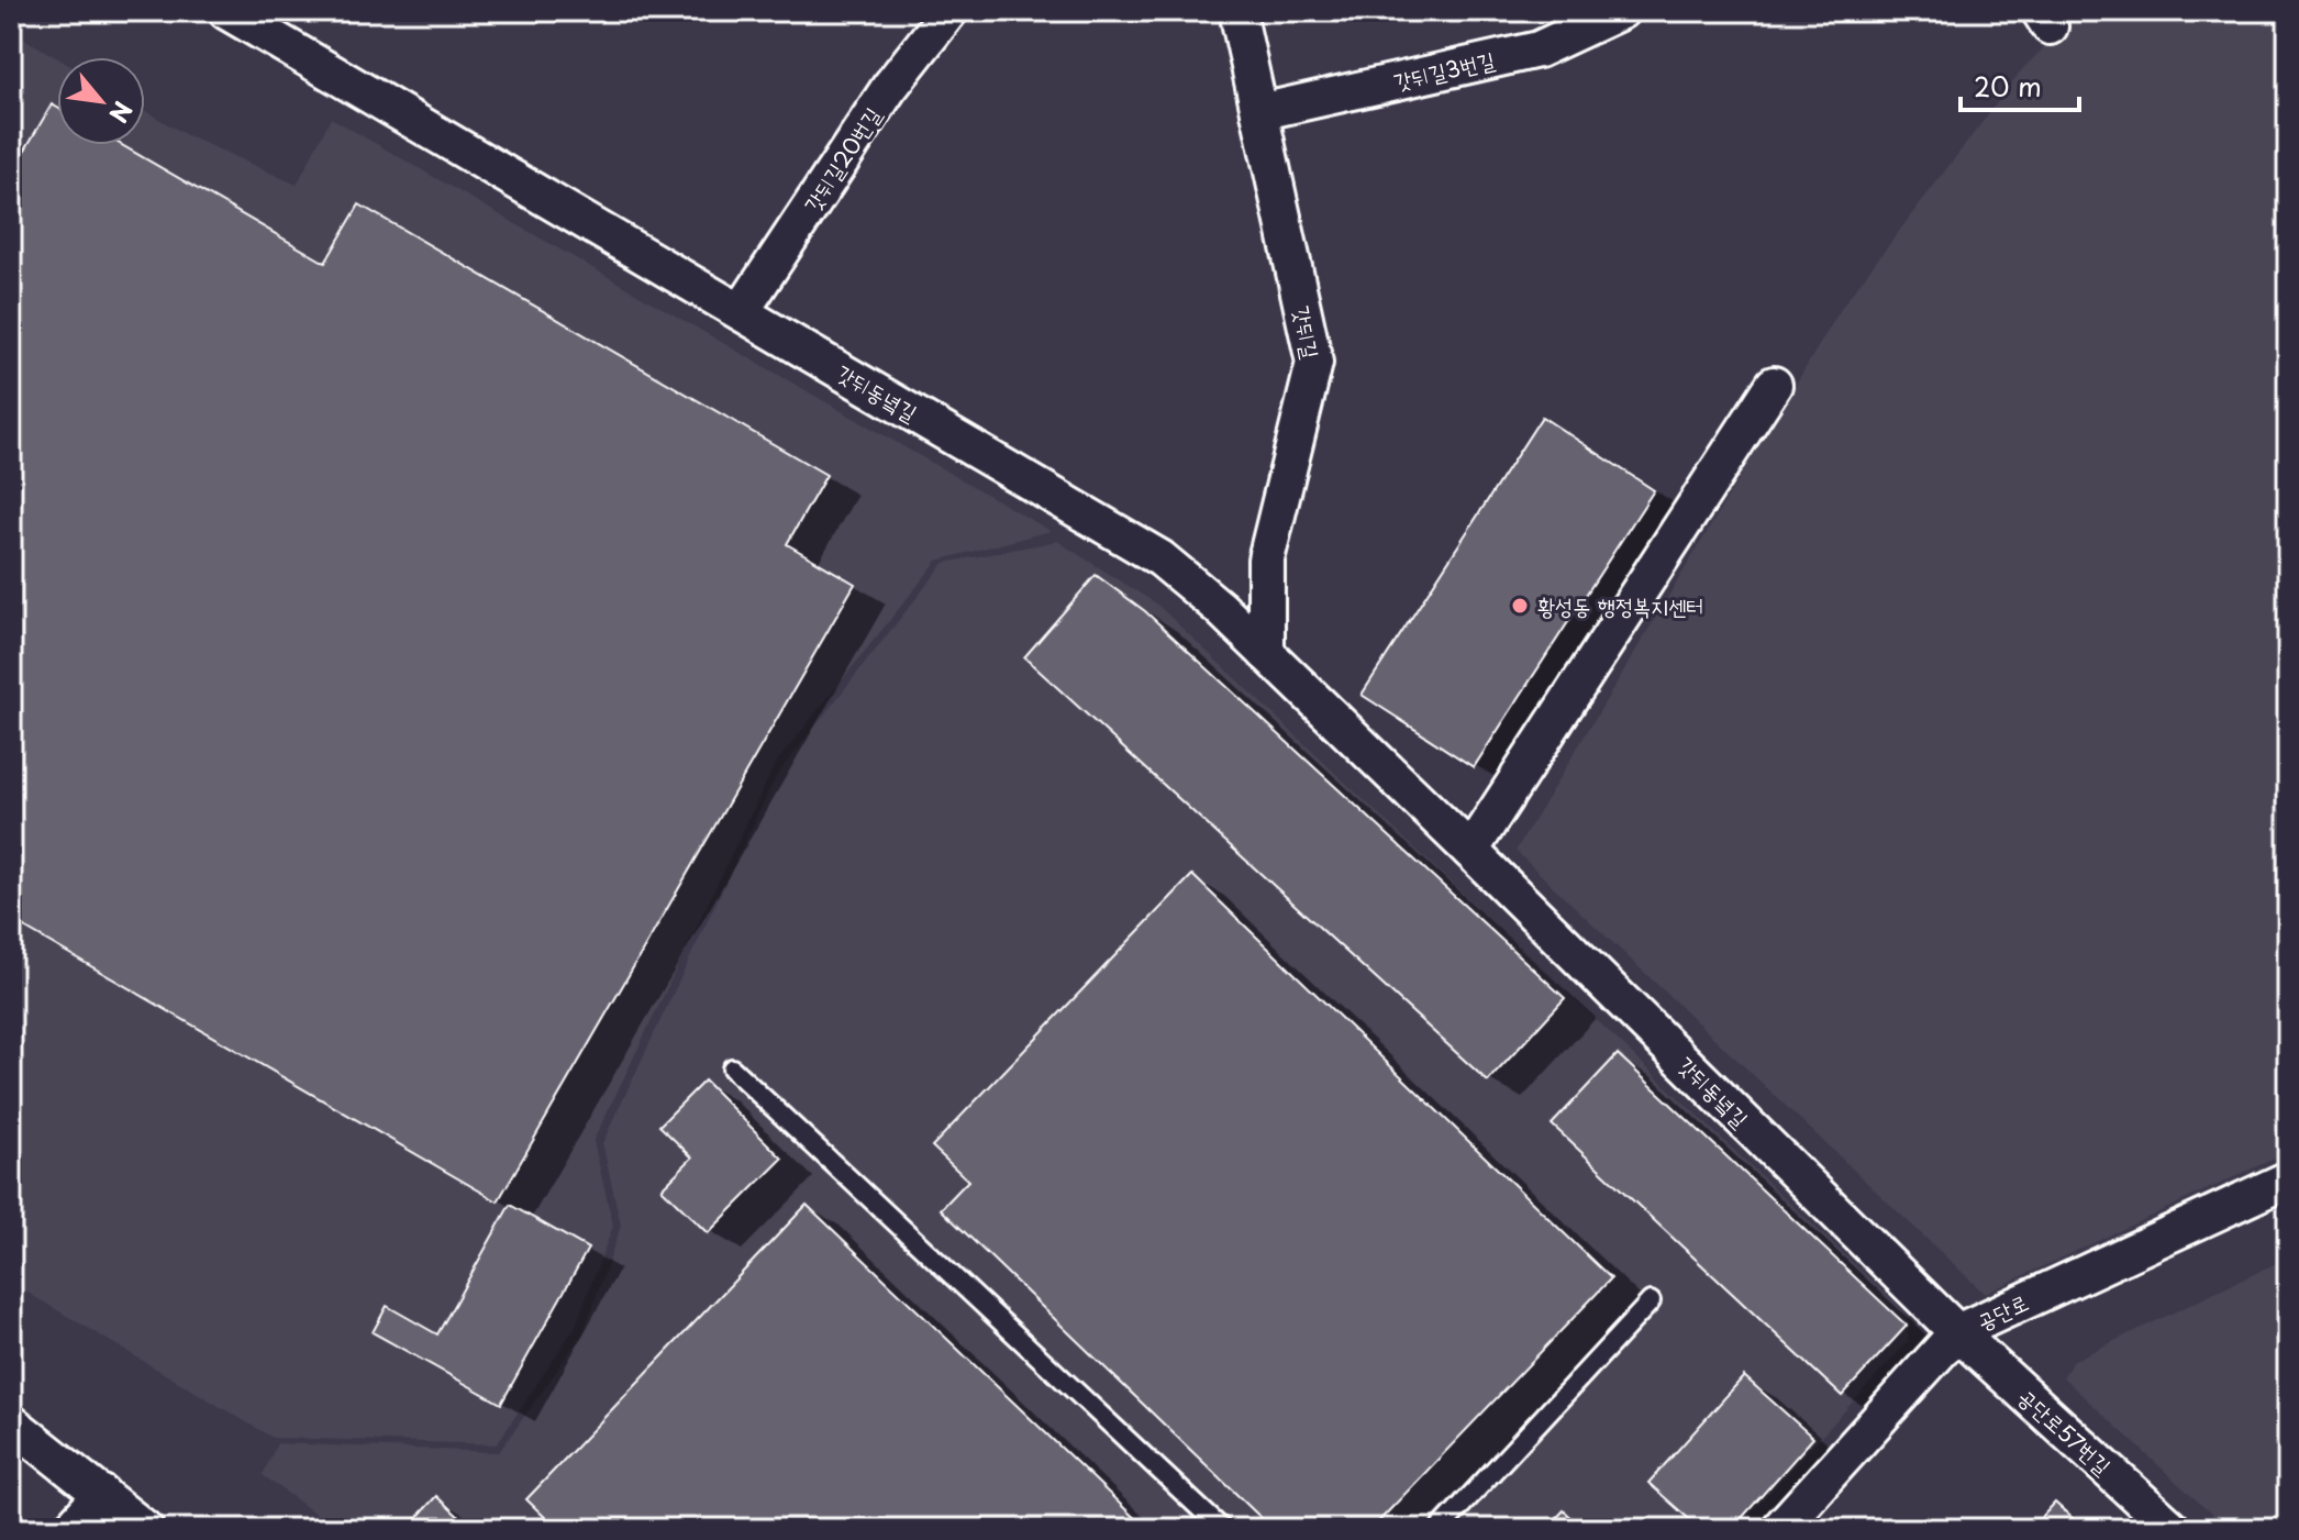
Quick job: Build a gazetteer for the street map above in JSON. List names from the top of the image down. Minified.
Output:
{"streets":{"street":["갓뒤길3번길","갓뒤길20번길","갓뒤길","갓뒤동녘길","공단로","공단로57번길"]},"crossings":[["갓뒤길3번길","갓뒤길"],["갓뒤길20번길","갓뒤동녘길"],["갓뒤길","갓뒤동녘길"],["갓뒤동녘길","공단로"],["갓뒤동녘길","공단로57번길"],["공단로","공단로57번길"]],"places":["황성동 행정복지센터"],"scale_bar":"20 m","north":"bottom right"}
